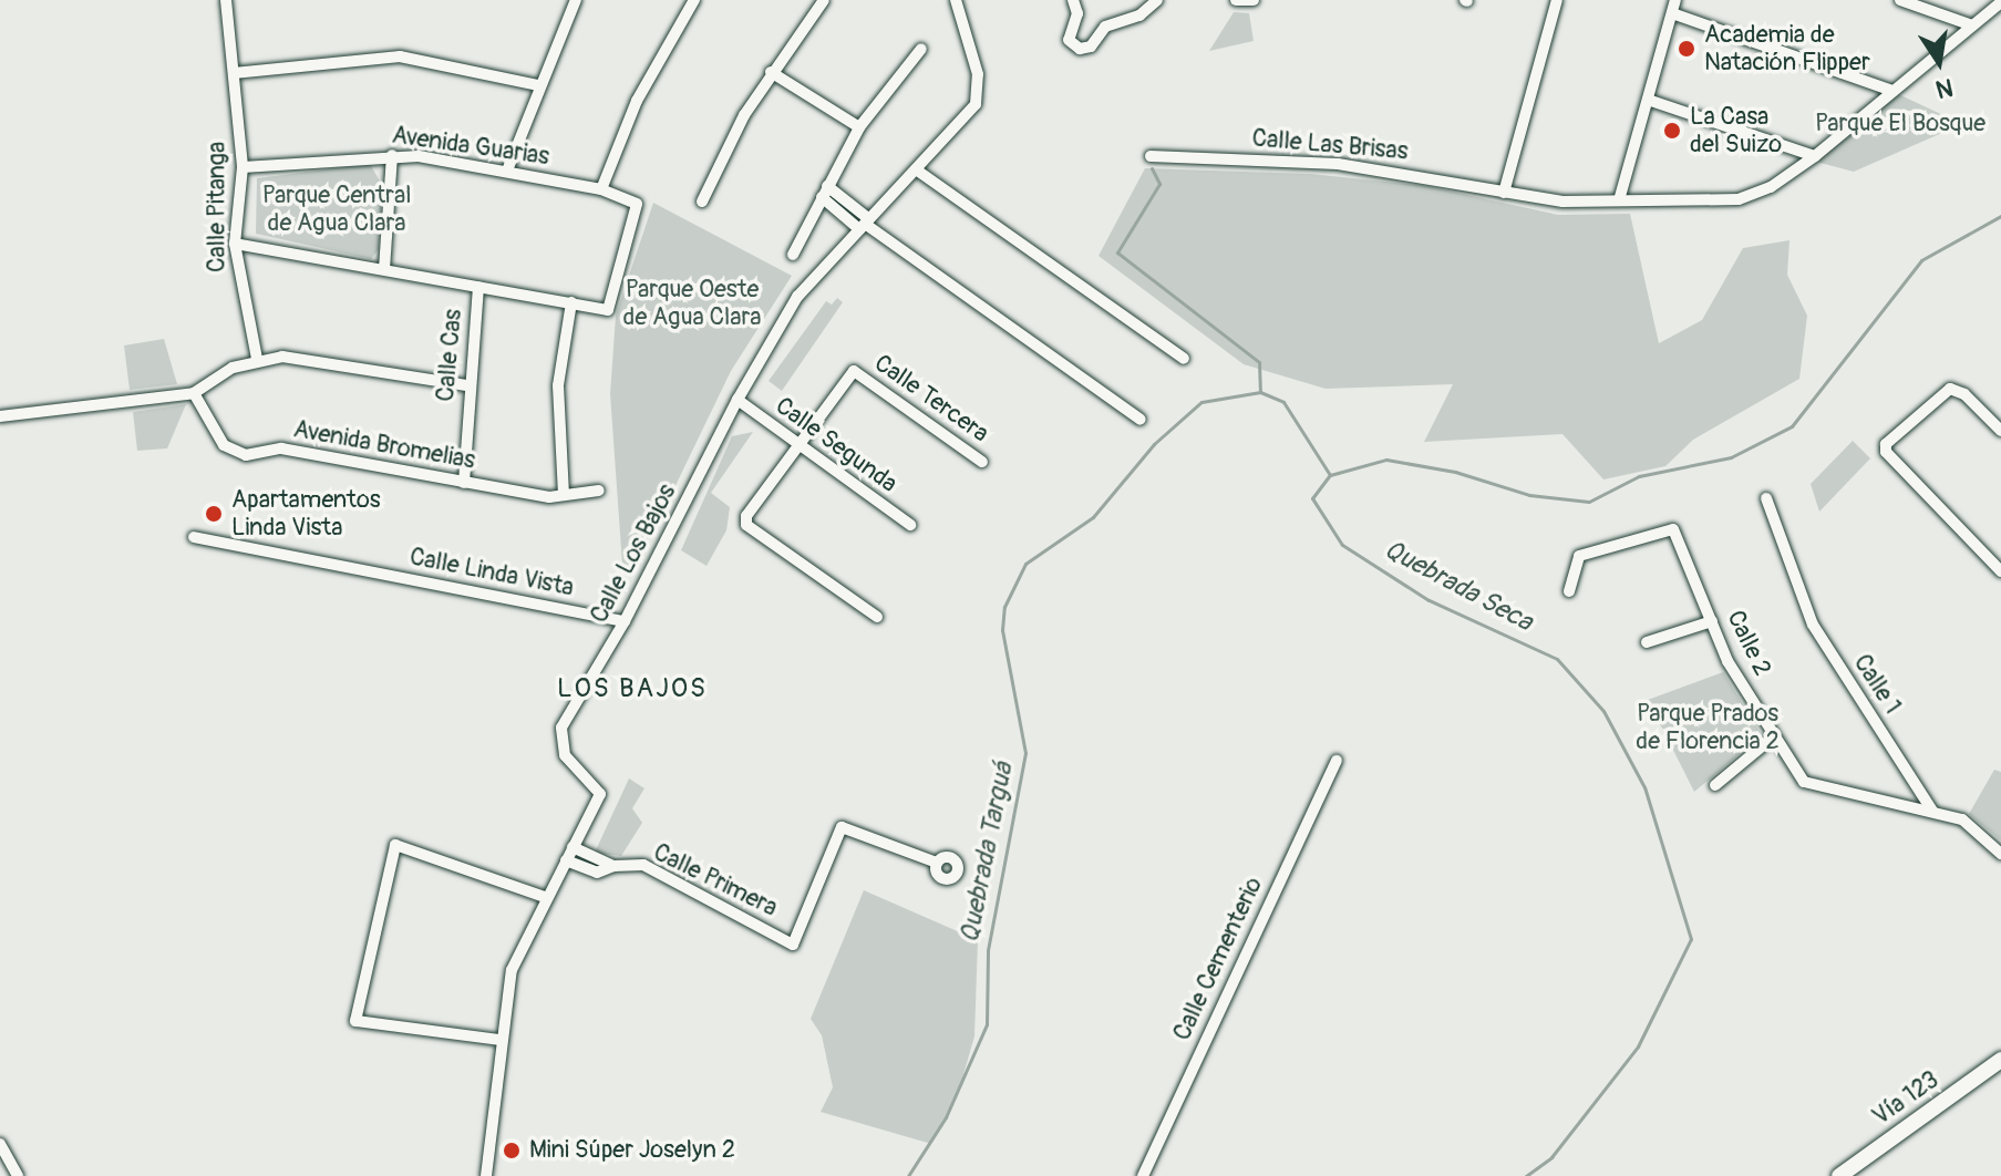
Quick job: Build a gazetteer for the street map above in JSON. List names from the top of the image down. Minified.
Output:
{"streets":{"main road":["Vía 123"],"street":["Calle Las Brisas","Avenida Guarias","Calle Pitanga","Calle Cas","Calle Tercera","Avenida Bromelias","Calle Segunda","Calle Los Bajos","Calle Linda Vista","Calle 2","Calle 1","Calle Primera","Calle Cementerio"]},"crossings":[["Avenida Guarias","Calle Pitanga"],["Calle Cas","Avenida Bromelias"],["Calle Tercera","Calle Segunda"],["Calle Segunda","Calle Los Bajos"],["Calle Los Bajos","Calle Linda Vista"],["Calle Los Bajos","Calle Primera"],["Calle 2","Calle 1"]],"districts":["LOS BAJOS"],"water":["Quebrada Seca","Quebrada Targuá"],"parks":["Parque El Bosque","Parque Central de Agua Clara","Parque Oeste de Agua Clara","Parque Prados de Florencia 2"],"places":["Academia de Natación Flipper","La Casa del Suizo","Apartamentos Linda Vista","Mini Súper Joselyn 2"],"north":"bottom"}
